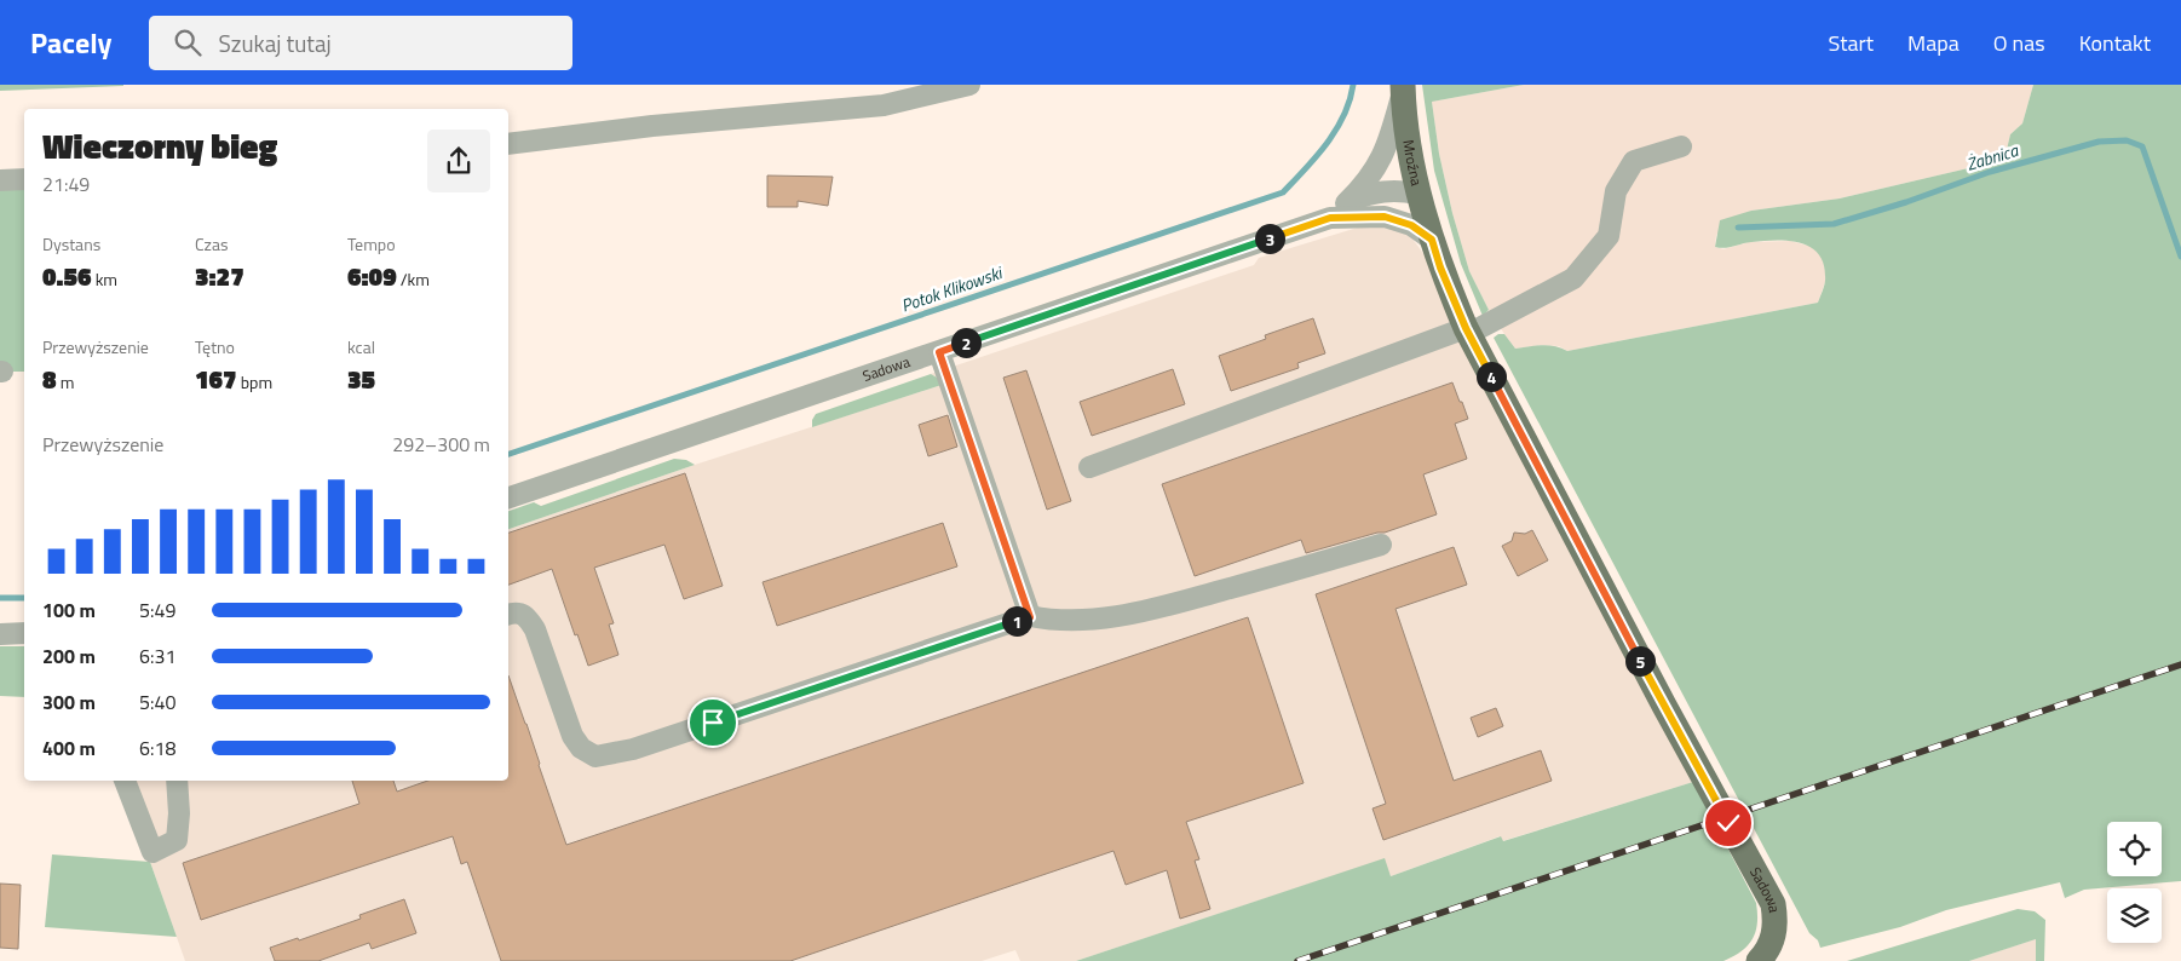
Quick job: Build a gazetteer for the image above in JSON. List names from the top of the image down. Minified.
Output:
{"streets":{"main road":["Mroźna","Sadowa"]},"crossings":[["Mroźna","Sadowa"]],"water":["Żabnica","Potok Klikowski"],"page":{"header":"Pacely","search":"Szukaj tutaj","nav":["Start","Mapa","O nas","Kontakt"],"heading":["Wieczorny bieg","21:49"],"stats":[["Dystans","0.56 km"],["Czas","3:27"],["Tempo","6:09 /km"],["Przewyższenie","8 m"],["Tętno","167 bpm"],["kcal","35"]],"pins":["3","2","4","1","5"],"chart":["Przewyższenie","292–300 m"],"list":[{"name":"100 m","note":"5:49"},{"name":"200 m","note":"6:31"},{"name":"300 m","note":"5:40"},{"name":"400 m","note":"6:18"}]}}
